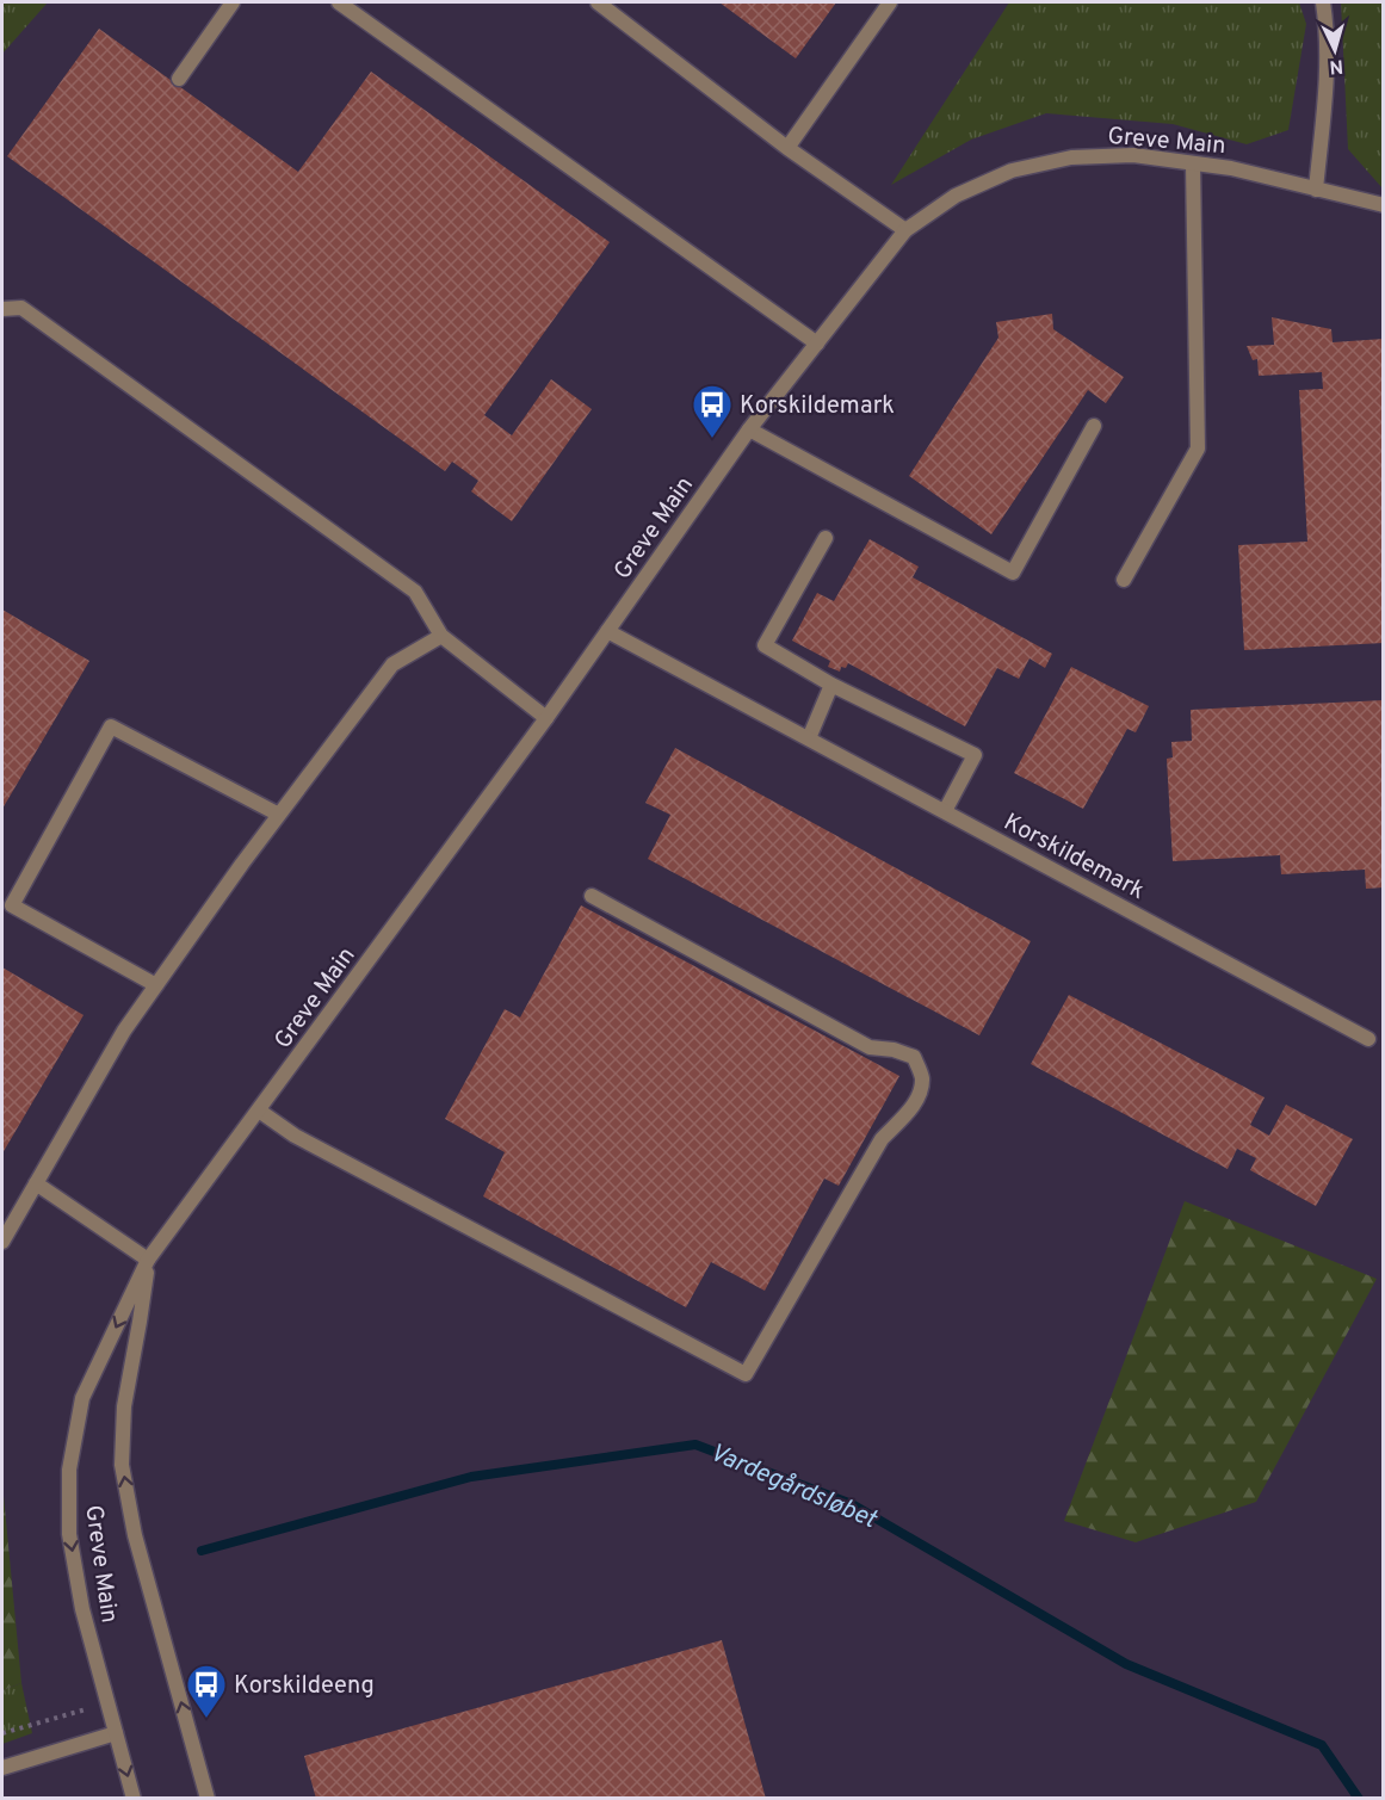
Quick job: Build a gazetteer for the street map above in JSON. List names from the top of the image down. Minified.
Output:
{"streets":{"street":["Greve Main","Korskildemark"]},"crossings":[["Greve Main","Korskildemark"]],"water":["Vardegårdsløbet"],"places":{"bus stop":["Korskildemark","Korskildeeng"]},"north":"bottom"}
